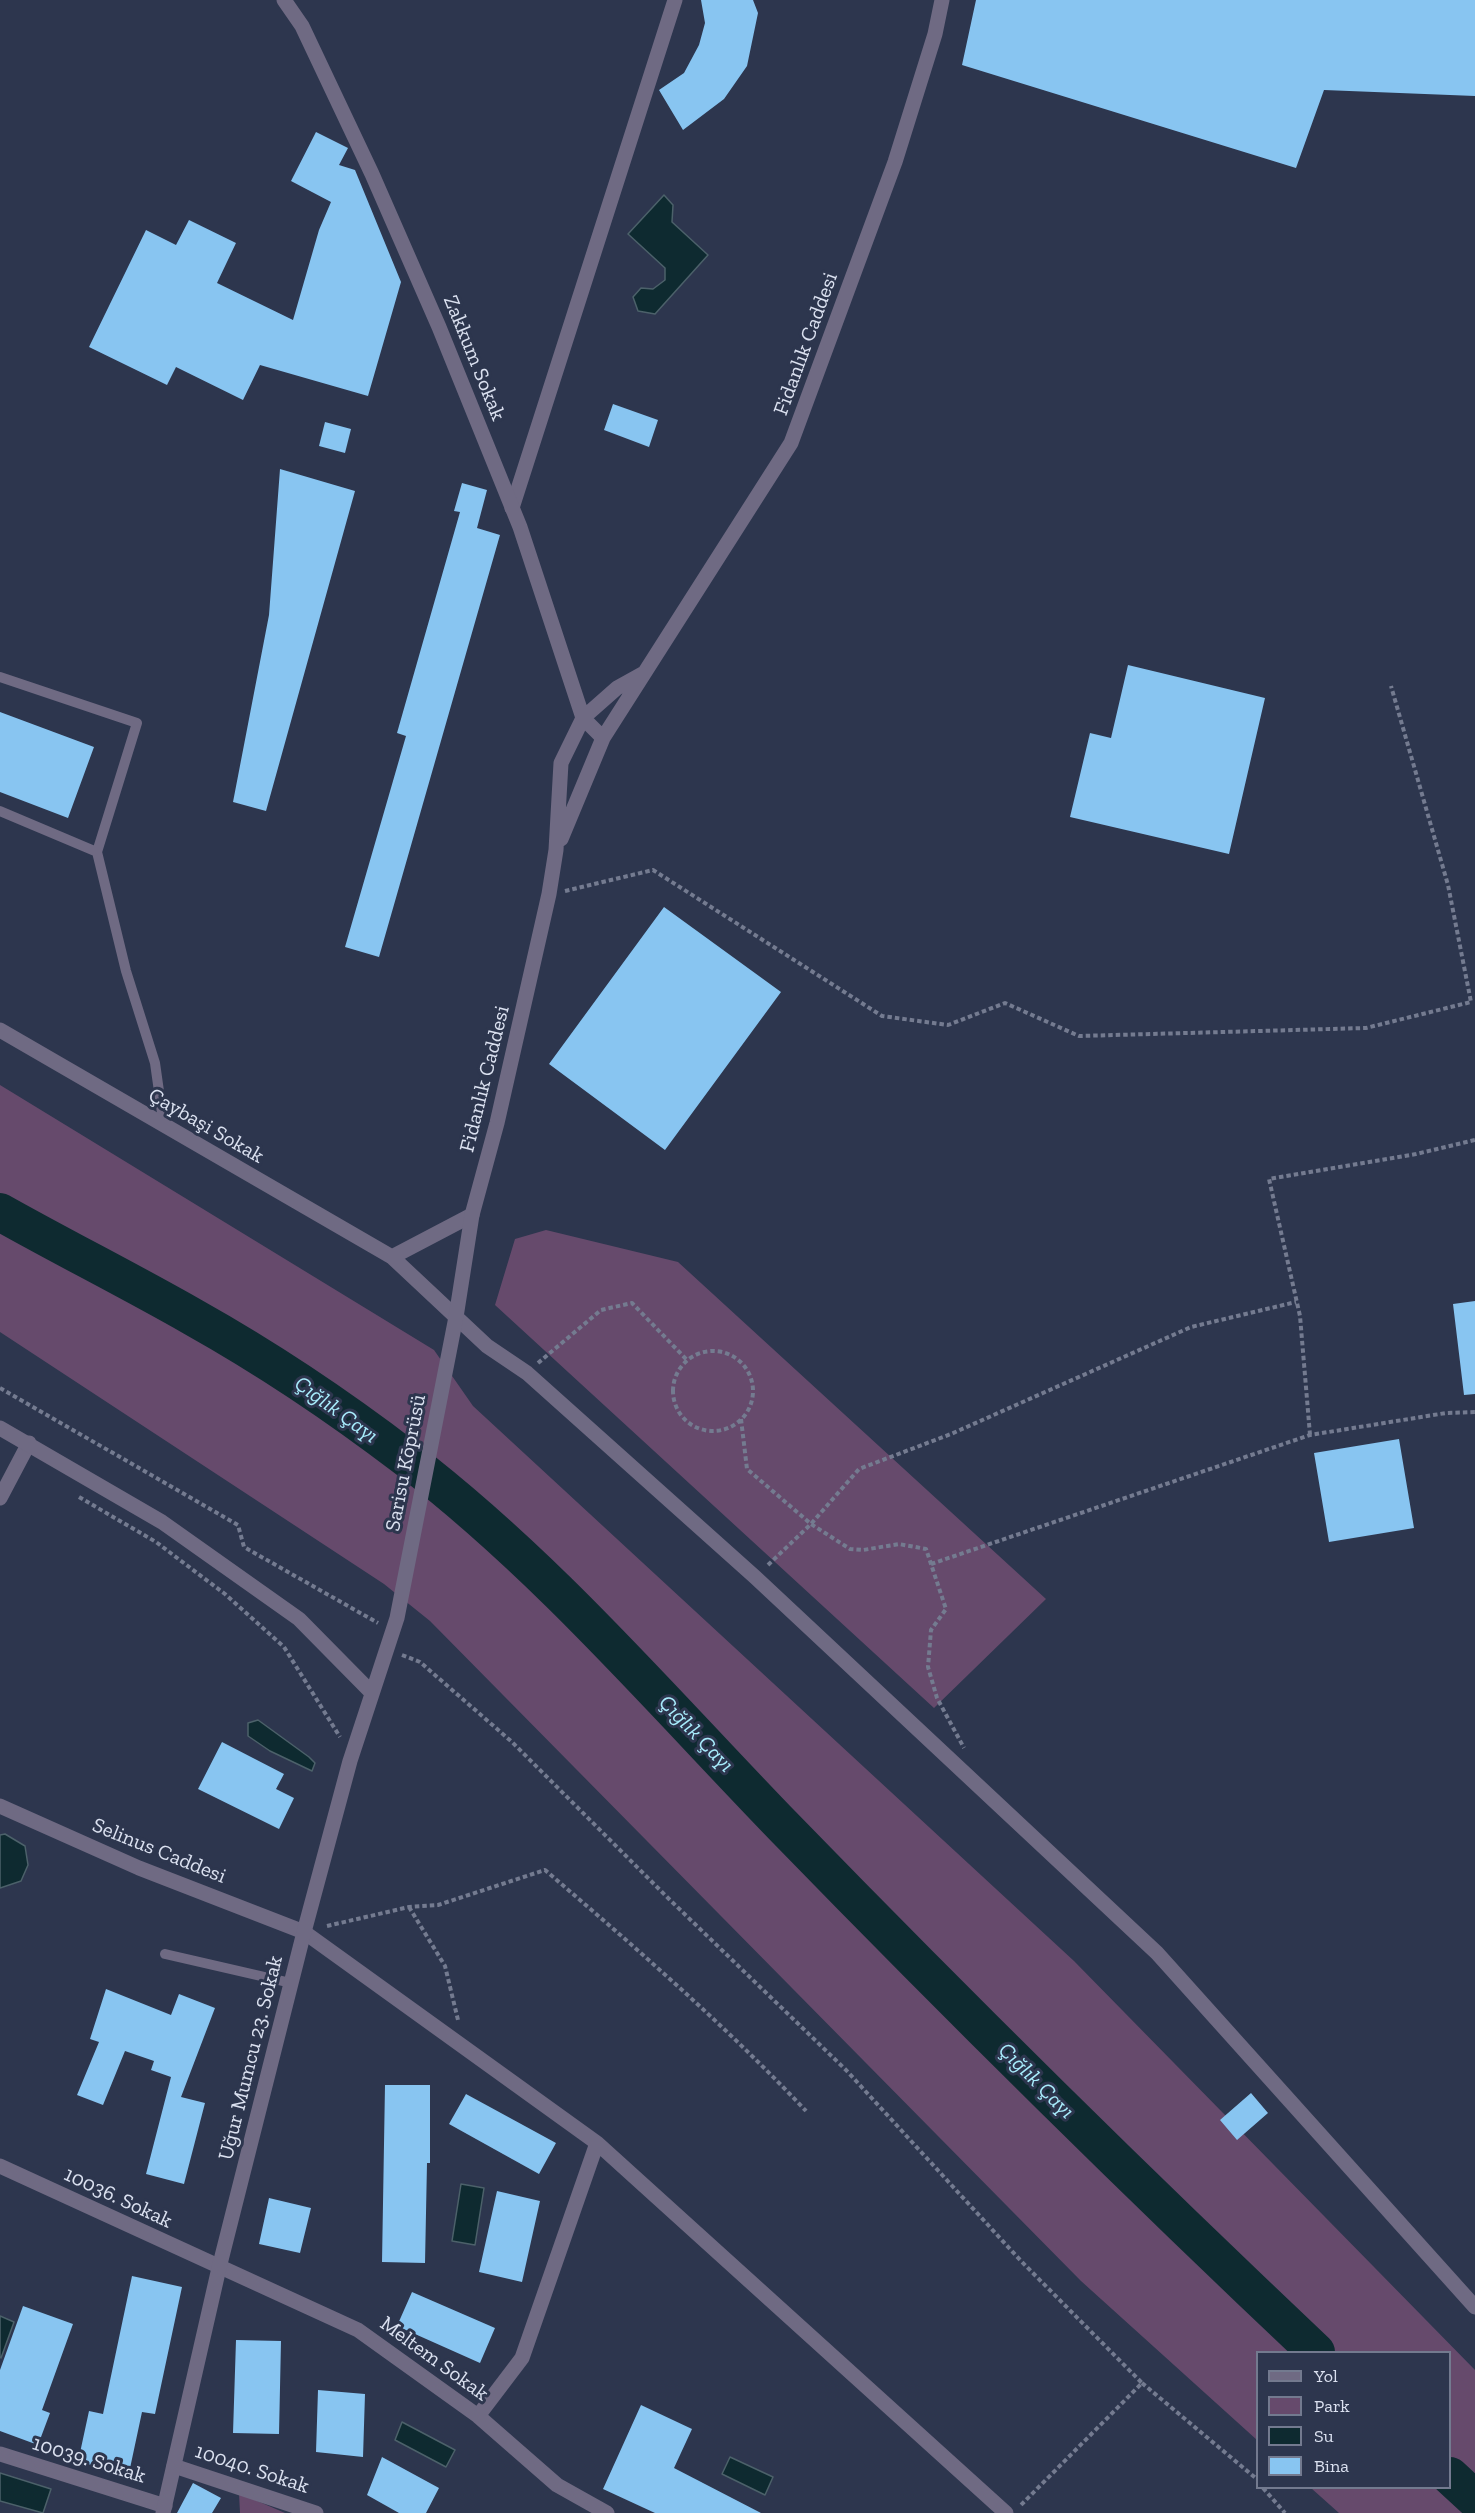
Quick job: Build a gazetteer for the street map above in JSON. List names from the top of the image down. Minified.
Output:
{"streets":{"street":["Fidanlık Caddesi","Zakkum Sokak","Çaybaşi Sokak","Sarisu Kōprüsü","Selinus Caddesi","Uğur Mumcu 23. Sokak","10036. Sokak","Meltem Sokak","10039. Sokak","10040. Sokak"]},"crossings":[["Fidanlık Caddesi","Zakkum Sokak"],["Fidanlık Caddesi","Çaybaşi Sokak"],["Fidanlık Caddesi","Sarisu Kōprüsü"],["Çaybaşi Sokak","Sarisu Kōprüsü"],["Sarisu Kōprüsü","Uğur Mumcu 23. Sokak"],["Selinus Caddesi","Uğur Mumcu 23. Sokak"],["Uğur Mumcu 23. Sokak","10036. Sokak"],["Uğur Mumcu 23. Sokak","Meltem Sokak"],["Uğur Mumcu 23. Sokak","10039. Sokak"],["Uğur Mumcu 23. Sokak","10040. Sokak"],["10036. Sokak","Meltem Sokak"]],"water":["Çığlık Çayı"],"legend":["Yol","Park","Su","Bina"]}
